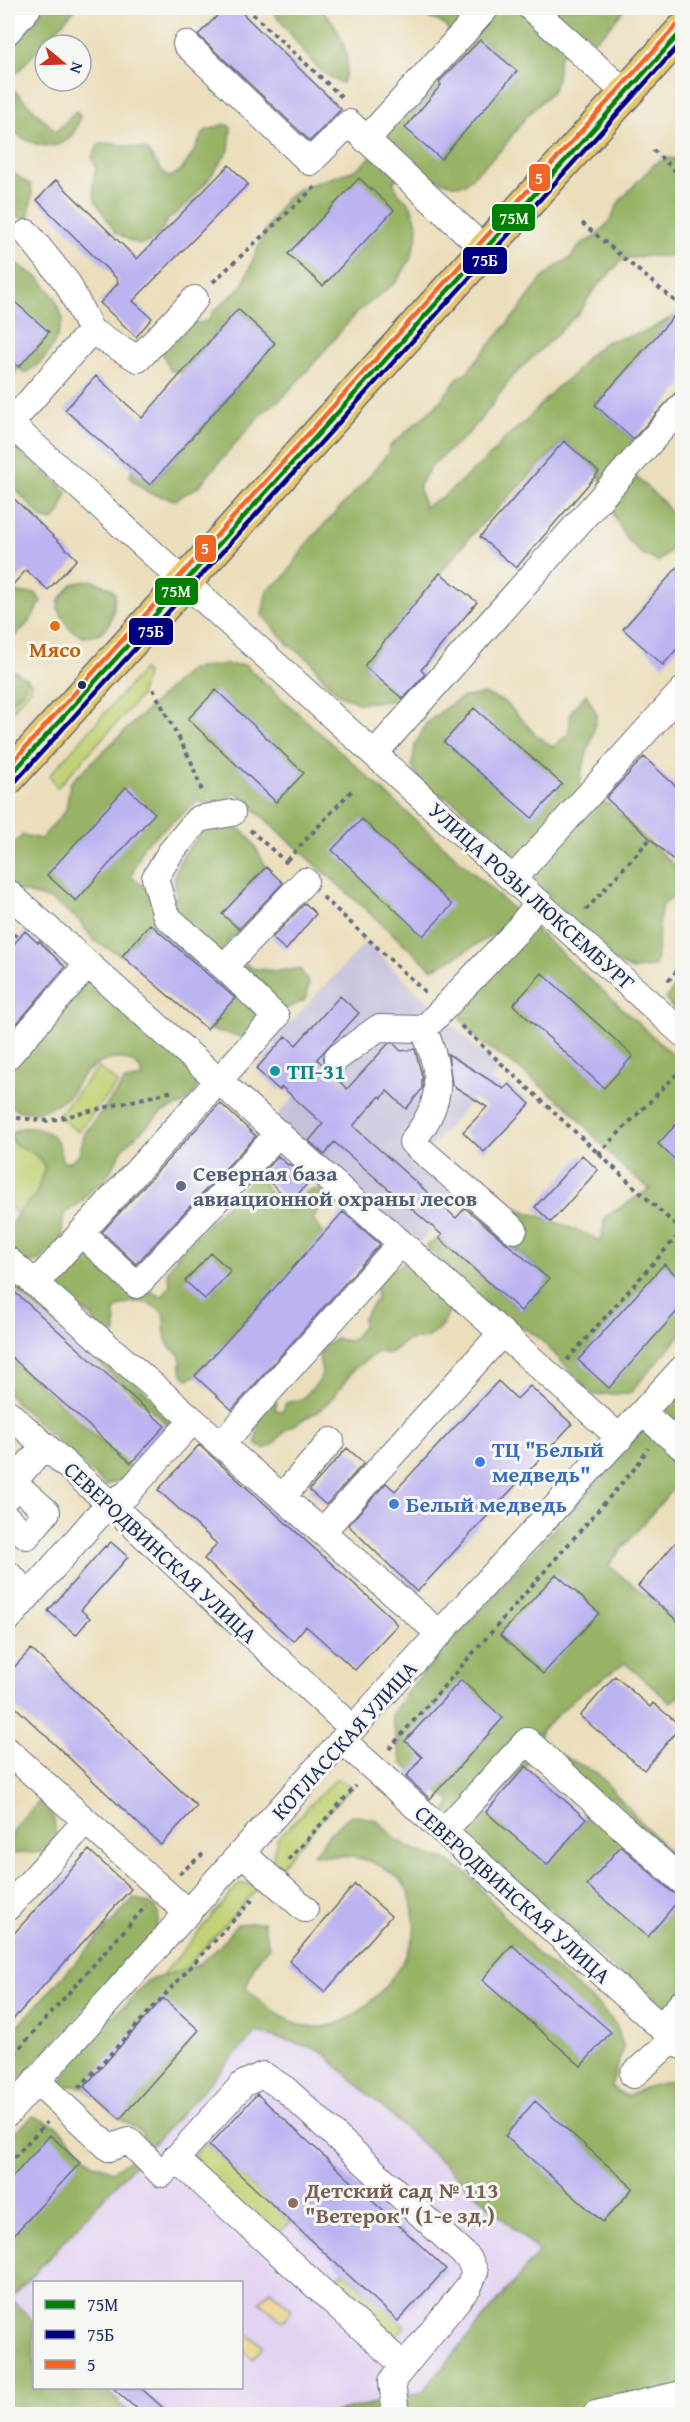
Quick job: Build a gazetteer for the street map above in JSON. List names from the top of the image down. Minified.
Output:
{"streets":{"street":["УЛИЦА РОЗЫ ЛЮКСЕМБУРГ","СЕВЕРОДВИНСКАЯ УЛИЦА","КОТЛАССКАЯ УЛИЦА"]},"crossings":[["СЕВЕРОДВИНСКАЯ УЛИЦА","КОТЛАССКАЯ УЛИЦА"]],"places":["Мясо","ТП-31","Северная база авиационной охраны лесов","ТЦ \"Белый медведь\"","Белый медведь","Детский сад № 113 \"Ветерок\" (1-е зд.)"],"lines":["transit line 5","transit line 75М","transit line 75Б"],"legend":["75М","75Б","5"],"north":"right"}
